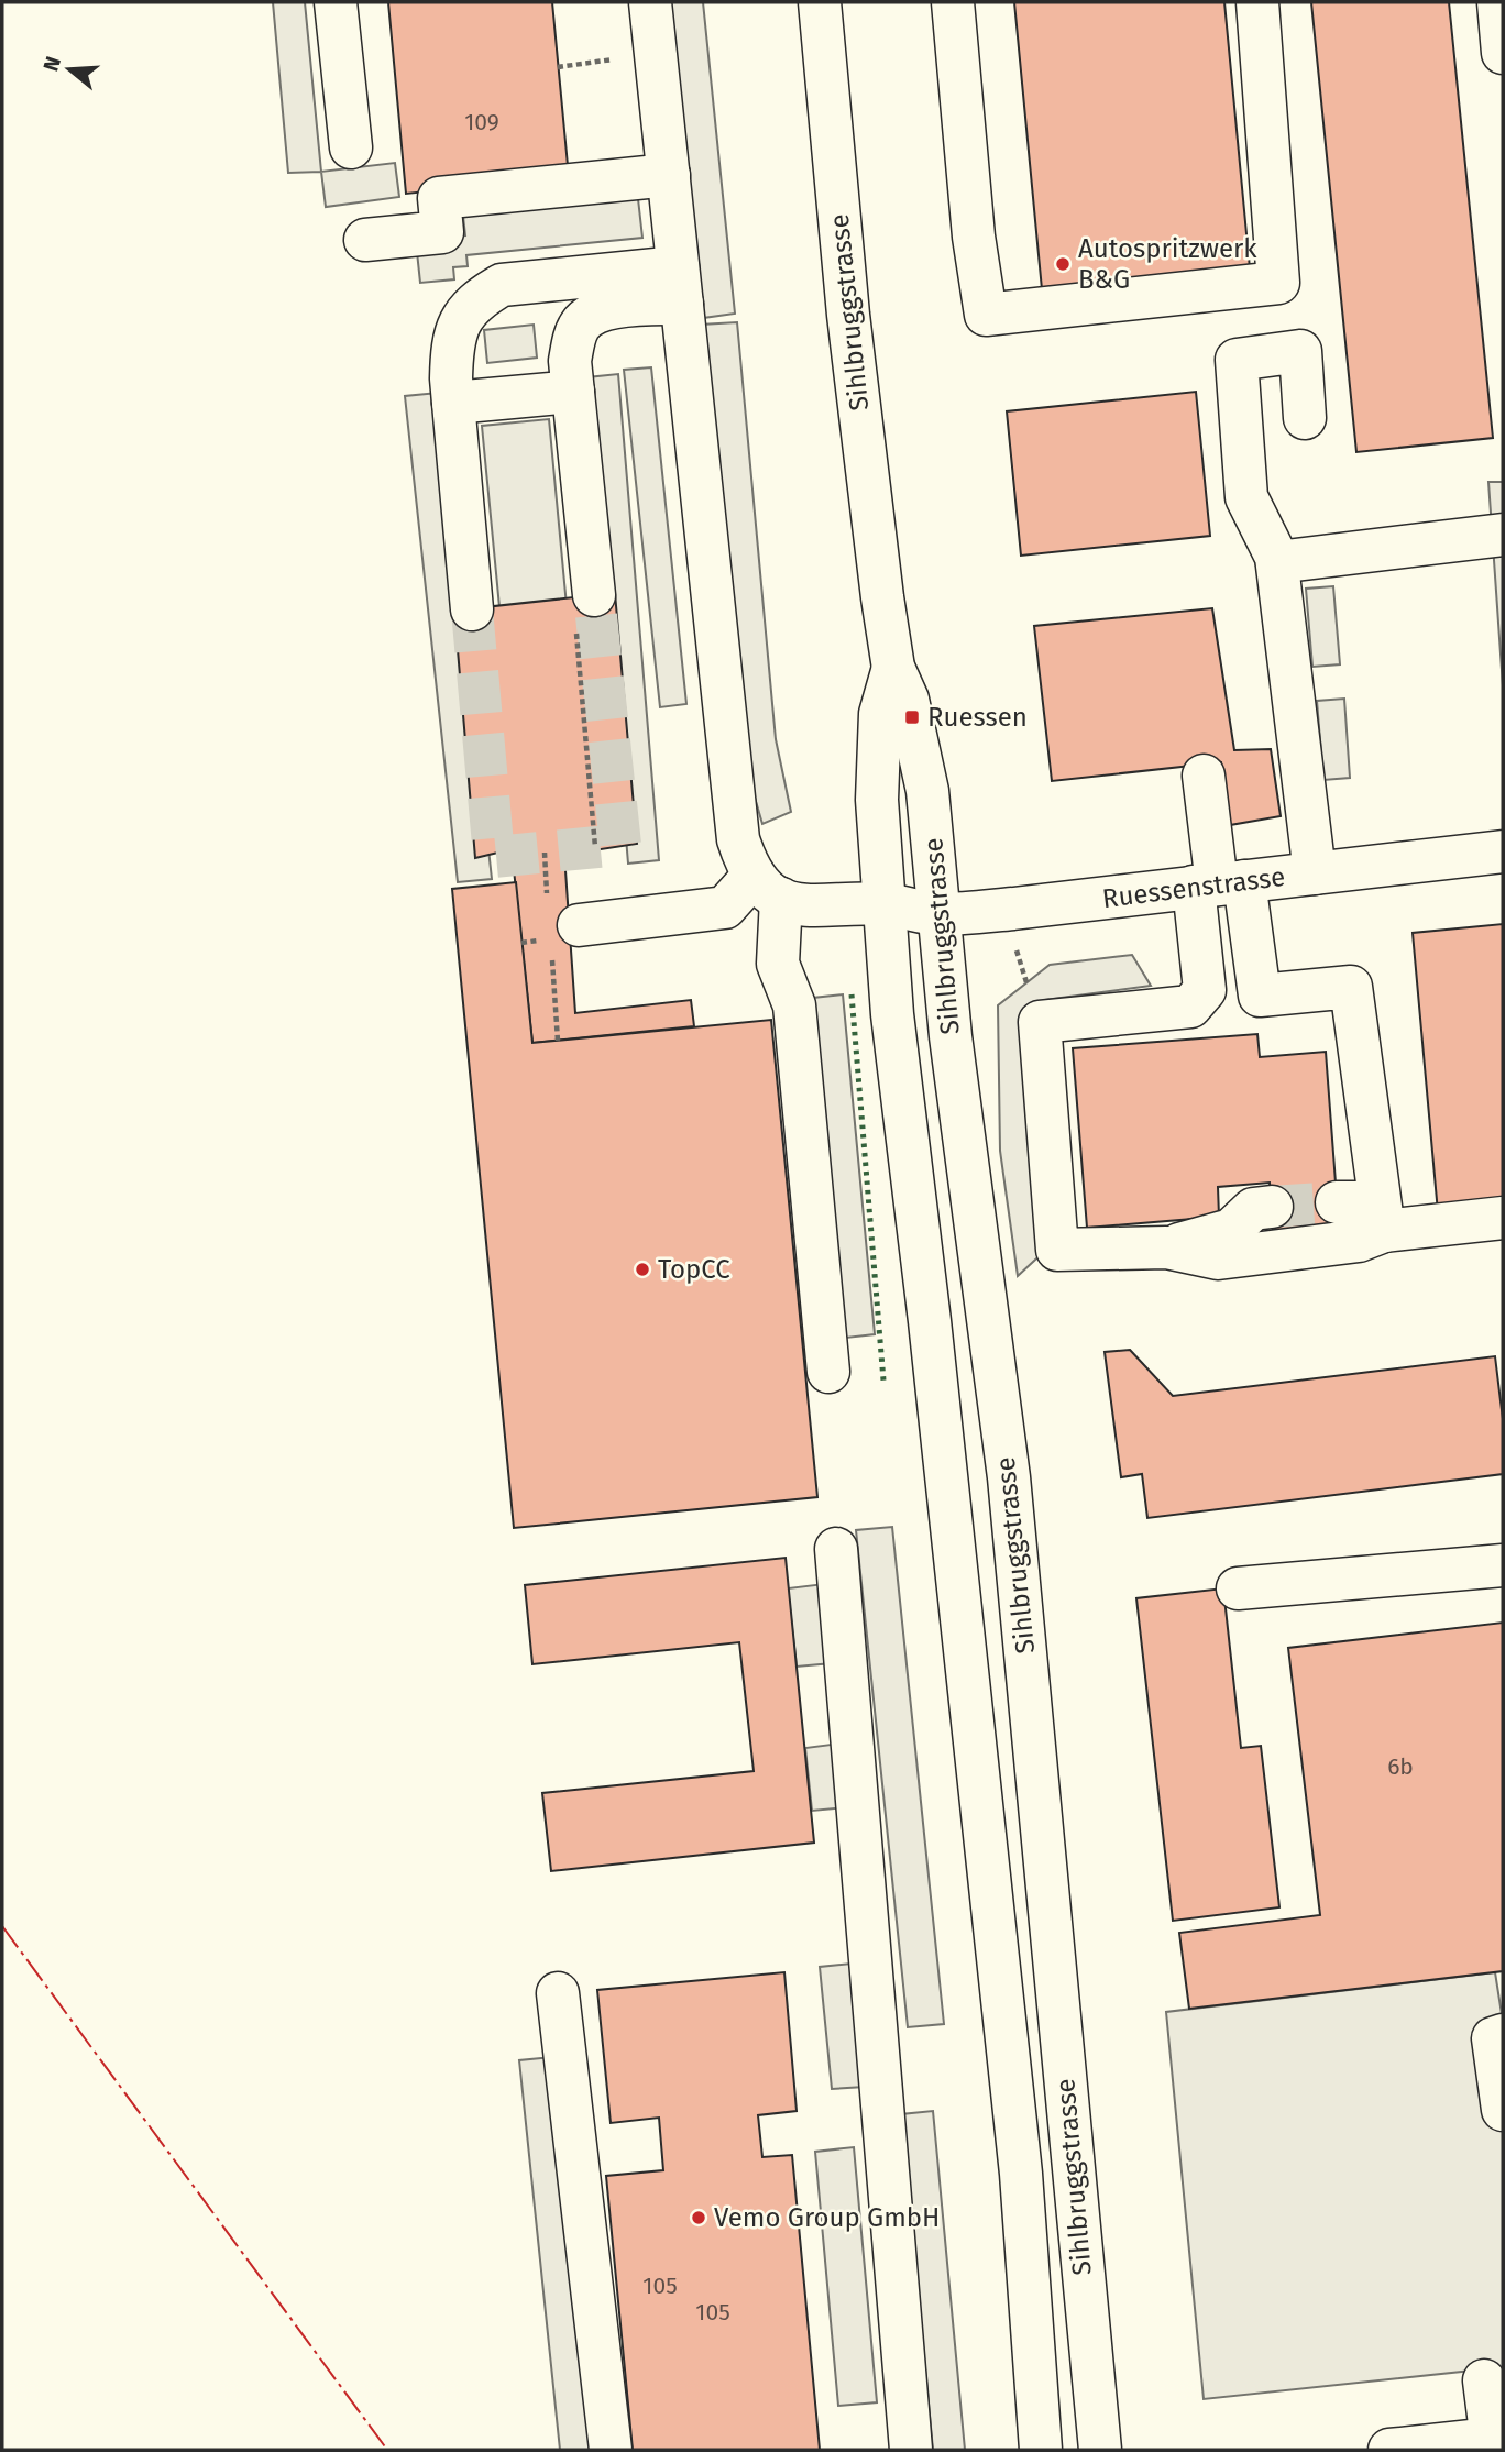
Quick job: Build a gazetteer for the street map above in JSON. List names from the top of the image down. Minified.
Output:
{"streets":{"main road":["Sihlbruggstrasse","Ruessenstrasse"]},"crossings":[["Sihlbruggstrasse","Ruessenstrasse"]],"places":{"other":["Autospritzwerk B&G","TopCC","Vemo Group GmbH"],"transit":["Ruessen"]},"house_numbers":["109","6b","105","105"],"north":"left"}
